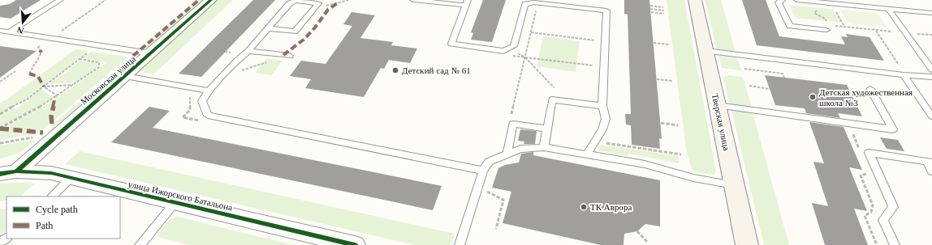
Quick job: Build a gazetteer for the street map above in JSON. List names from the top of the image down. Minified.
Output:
{"streets":{"main road":["Тверская улица"],"street":["Московская улица","улица Ижорского Батальона"]},"crossings":[["Московская улица","улица Ижорского Батальона"]],"places":["Детский сад № 61","Детская художественная школа №3","ТК Аврора"],"legend":["Cycle path","Path"],"north":"bottom"}
